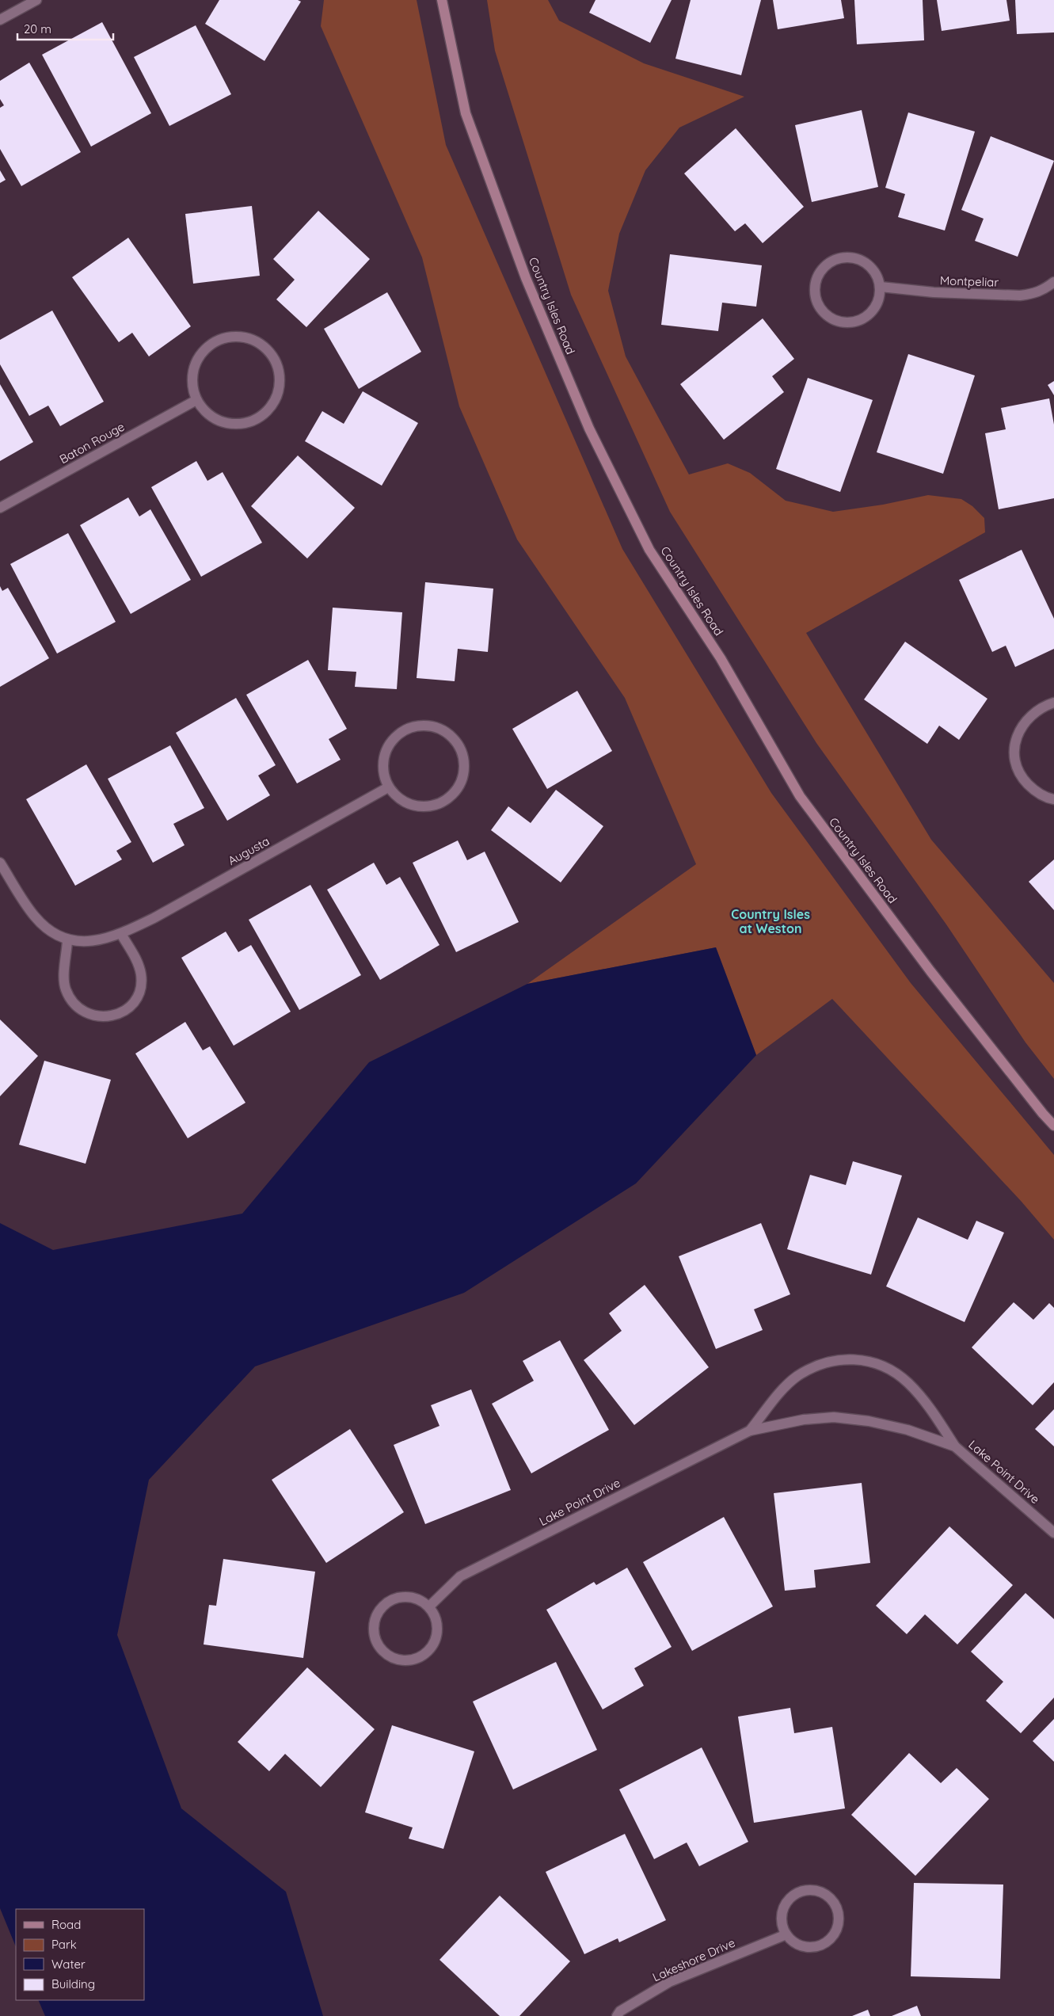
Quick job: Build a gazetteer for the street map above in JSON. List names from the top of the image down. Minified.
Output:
{"streets":{"street":["Montpeliar","Country Isles Road","Baton Rouge","Augusta","Lake Point Drive","Lakeshore Drive"]},"districts":["Country Isles at Weston"],"legend":["Road","Park","Water","Building"],"scale_bar":"20 m"}
